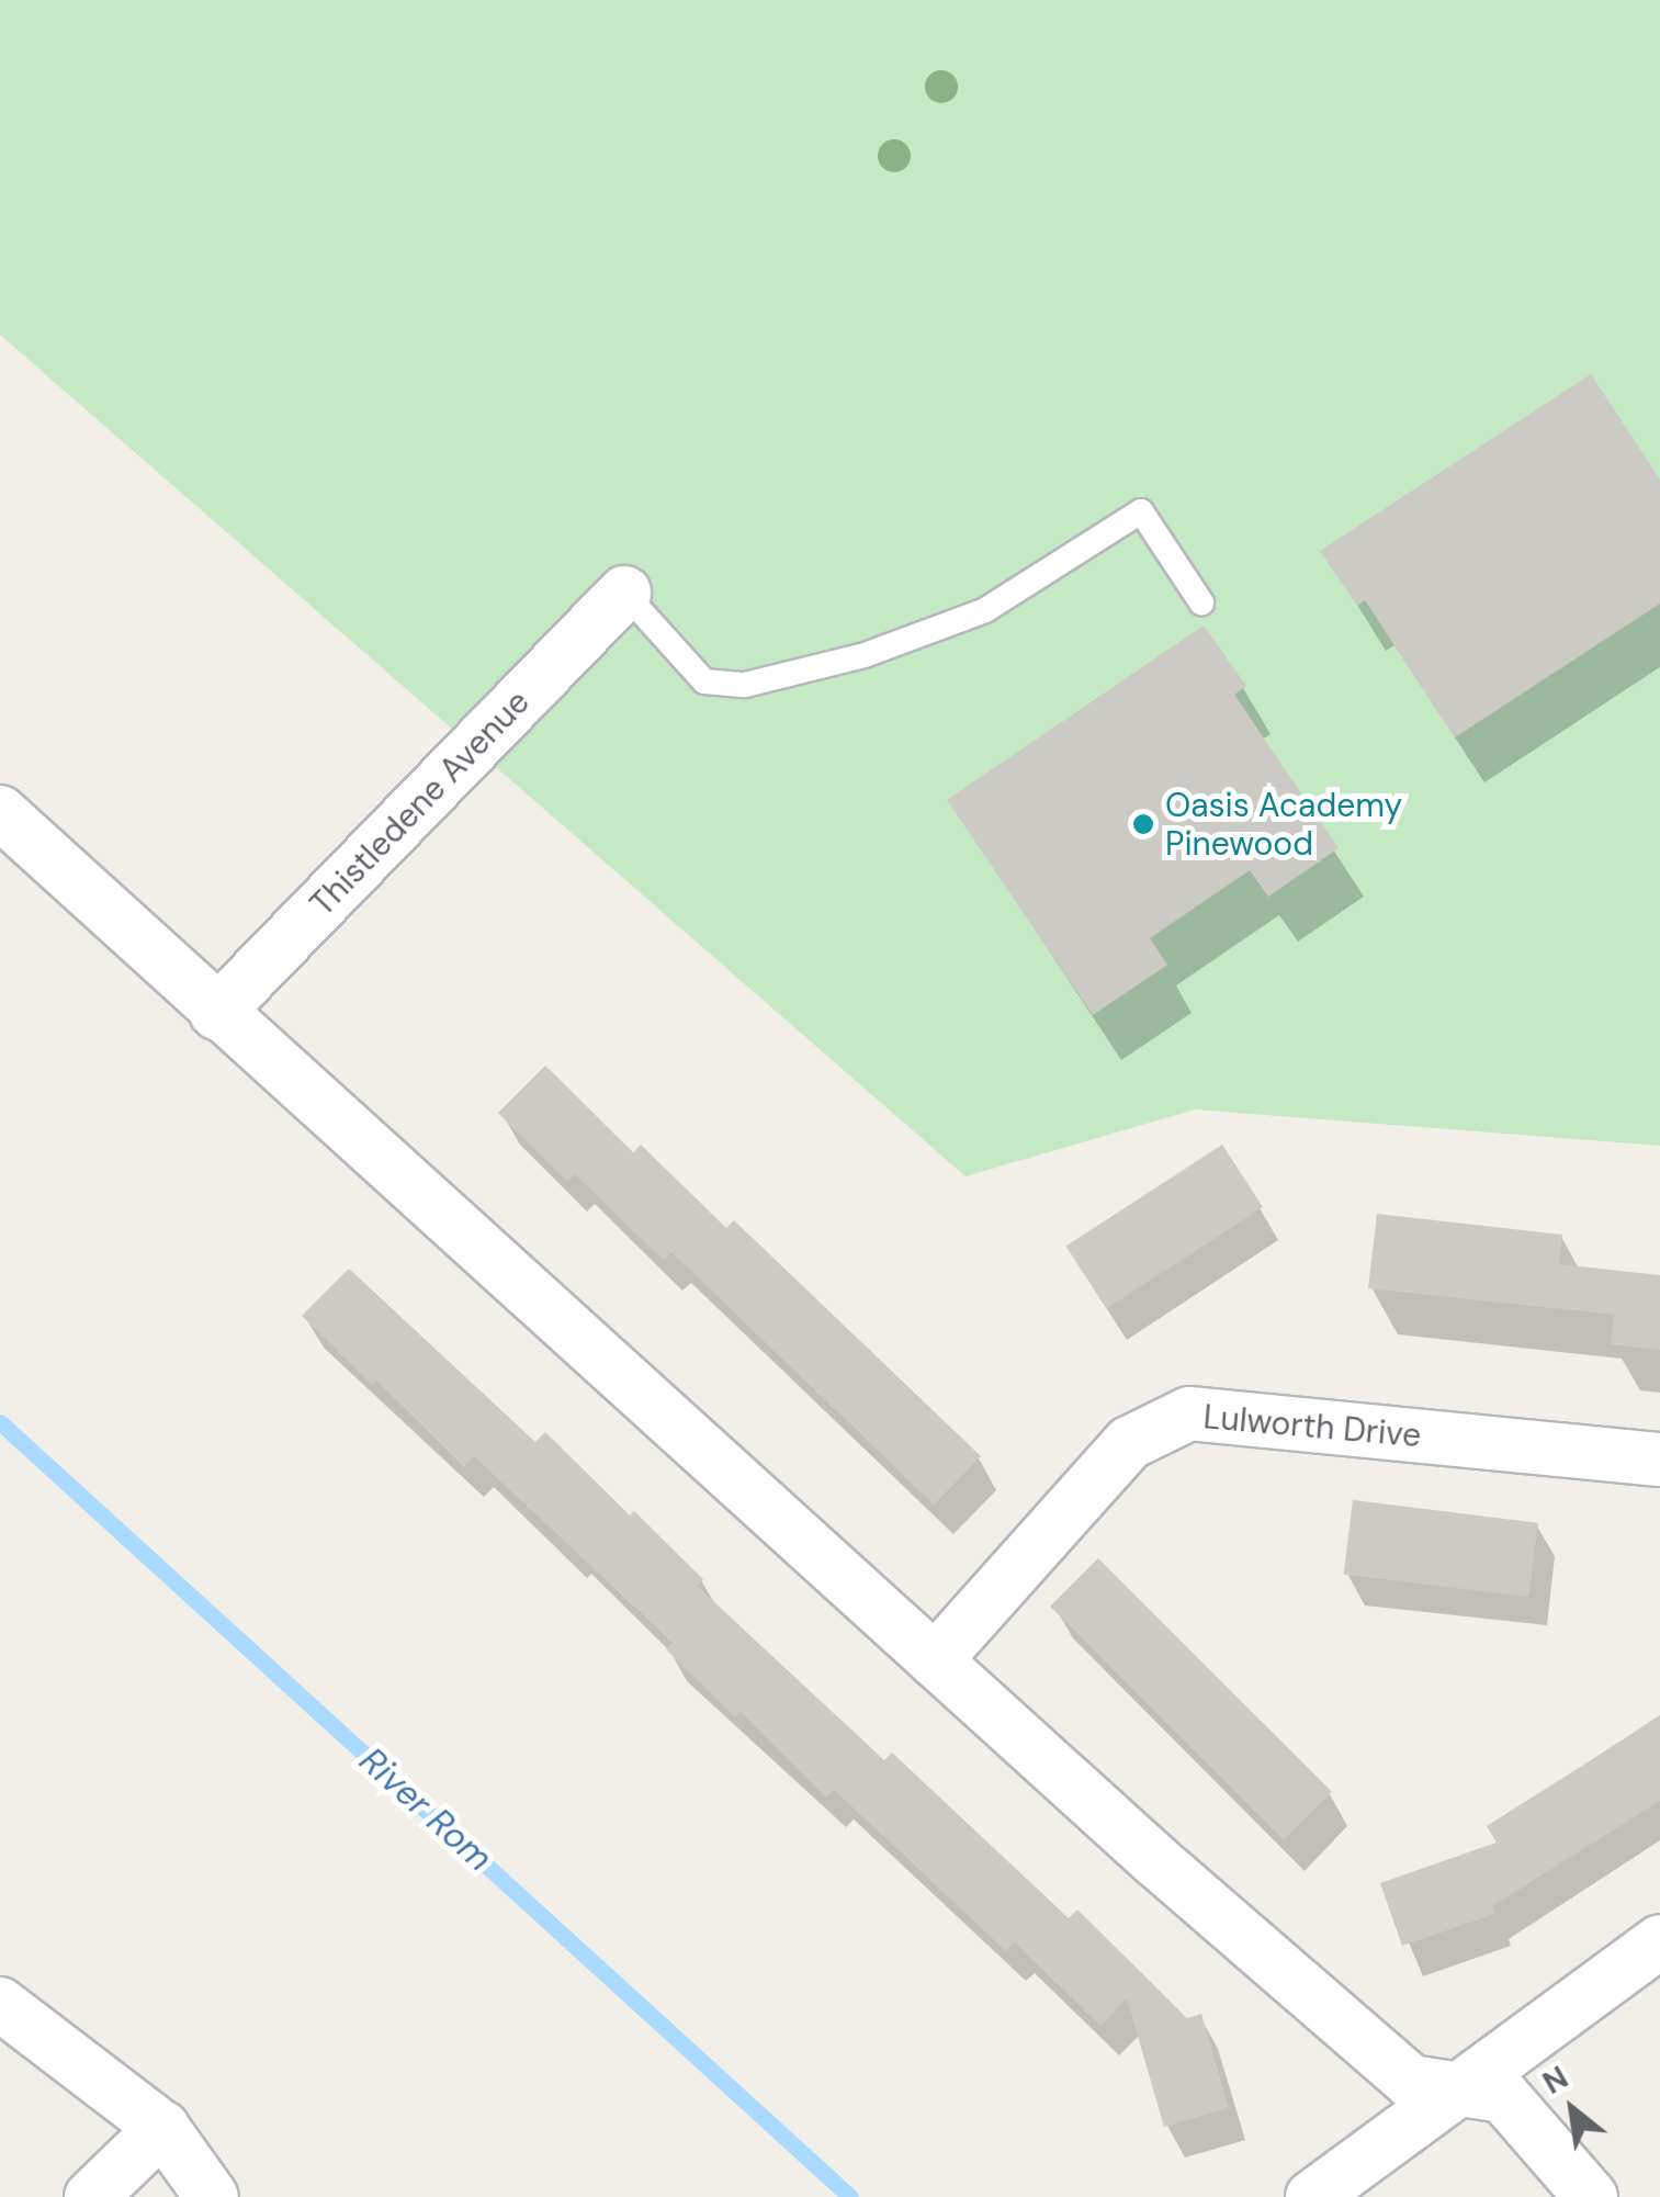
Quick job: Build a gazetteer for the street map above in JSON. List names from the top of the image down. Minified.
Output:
{"streets":{"street":["Thistledene Avenue","Lulworth Drive"]},"water":["River Rom"],"places":["Oasis Academy Pinewood"],"north":"top left"}
